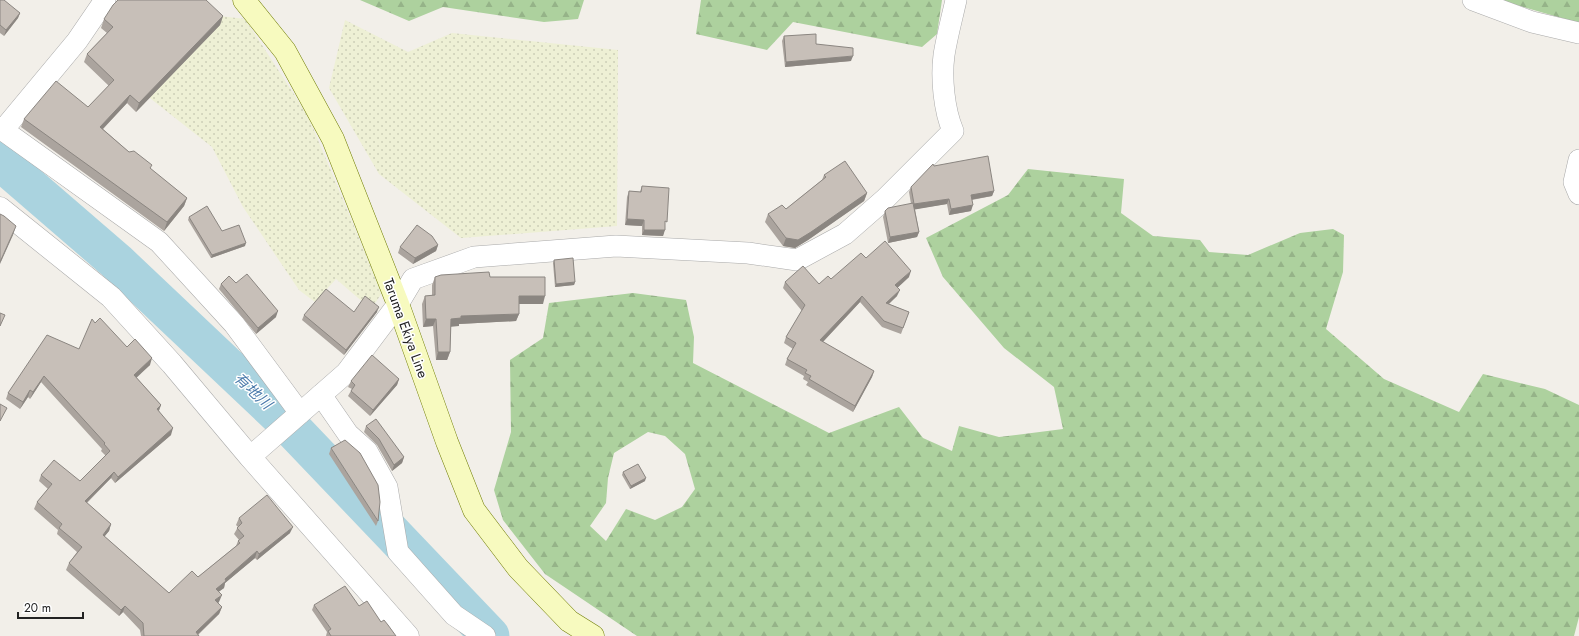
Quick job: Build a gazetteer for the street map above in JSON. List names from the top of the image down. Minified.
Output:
{"streets":{"main road":["Taruma Ekiya Line"]},"water":["有地川"],"scale_bar":"20 m"}
